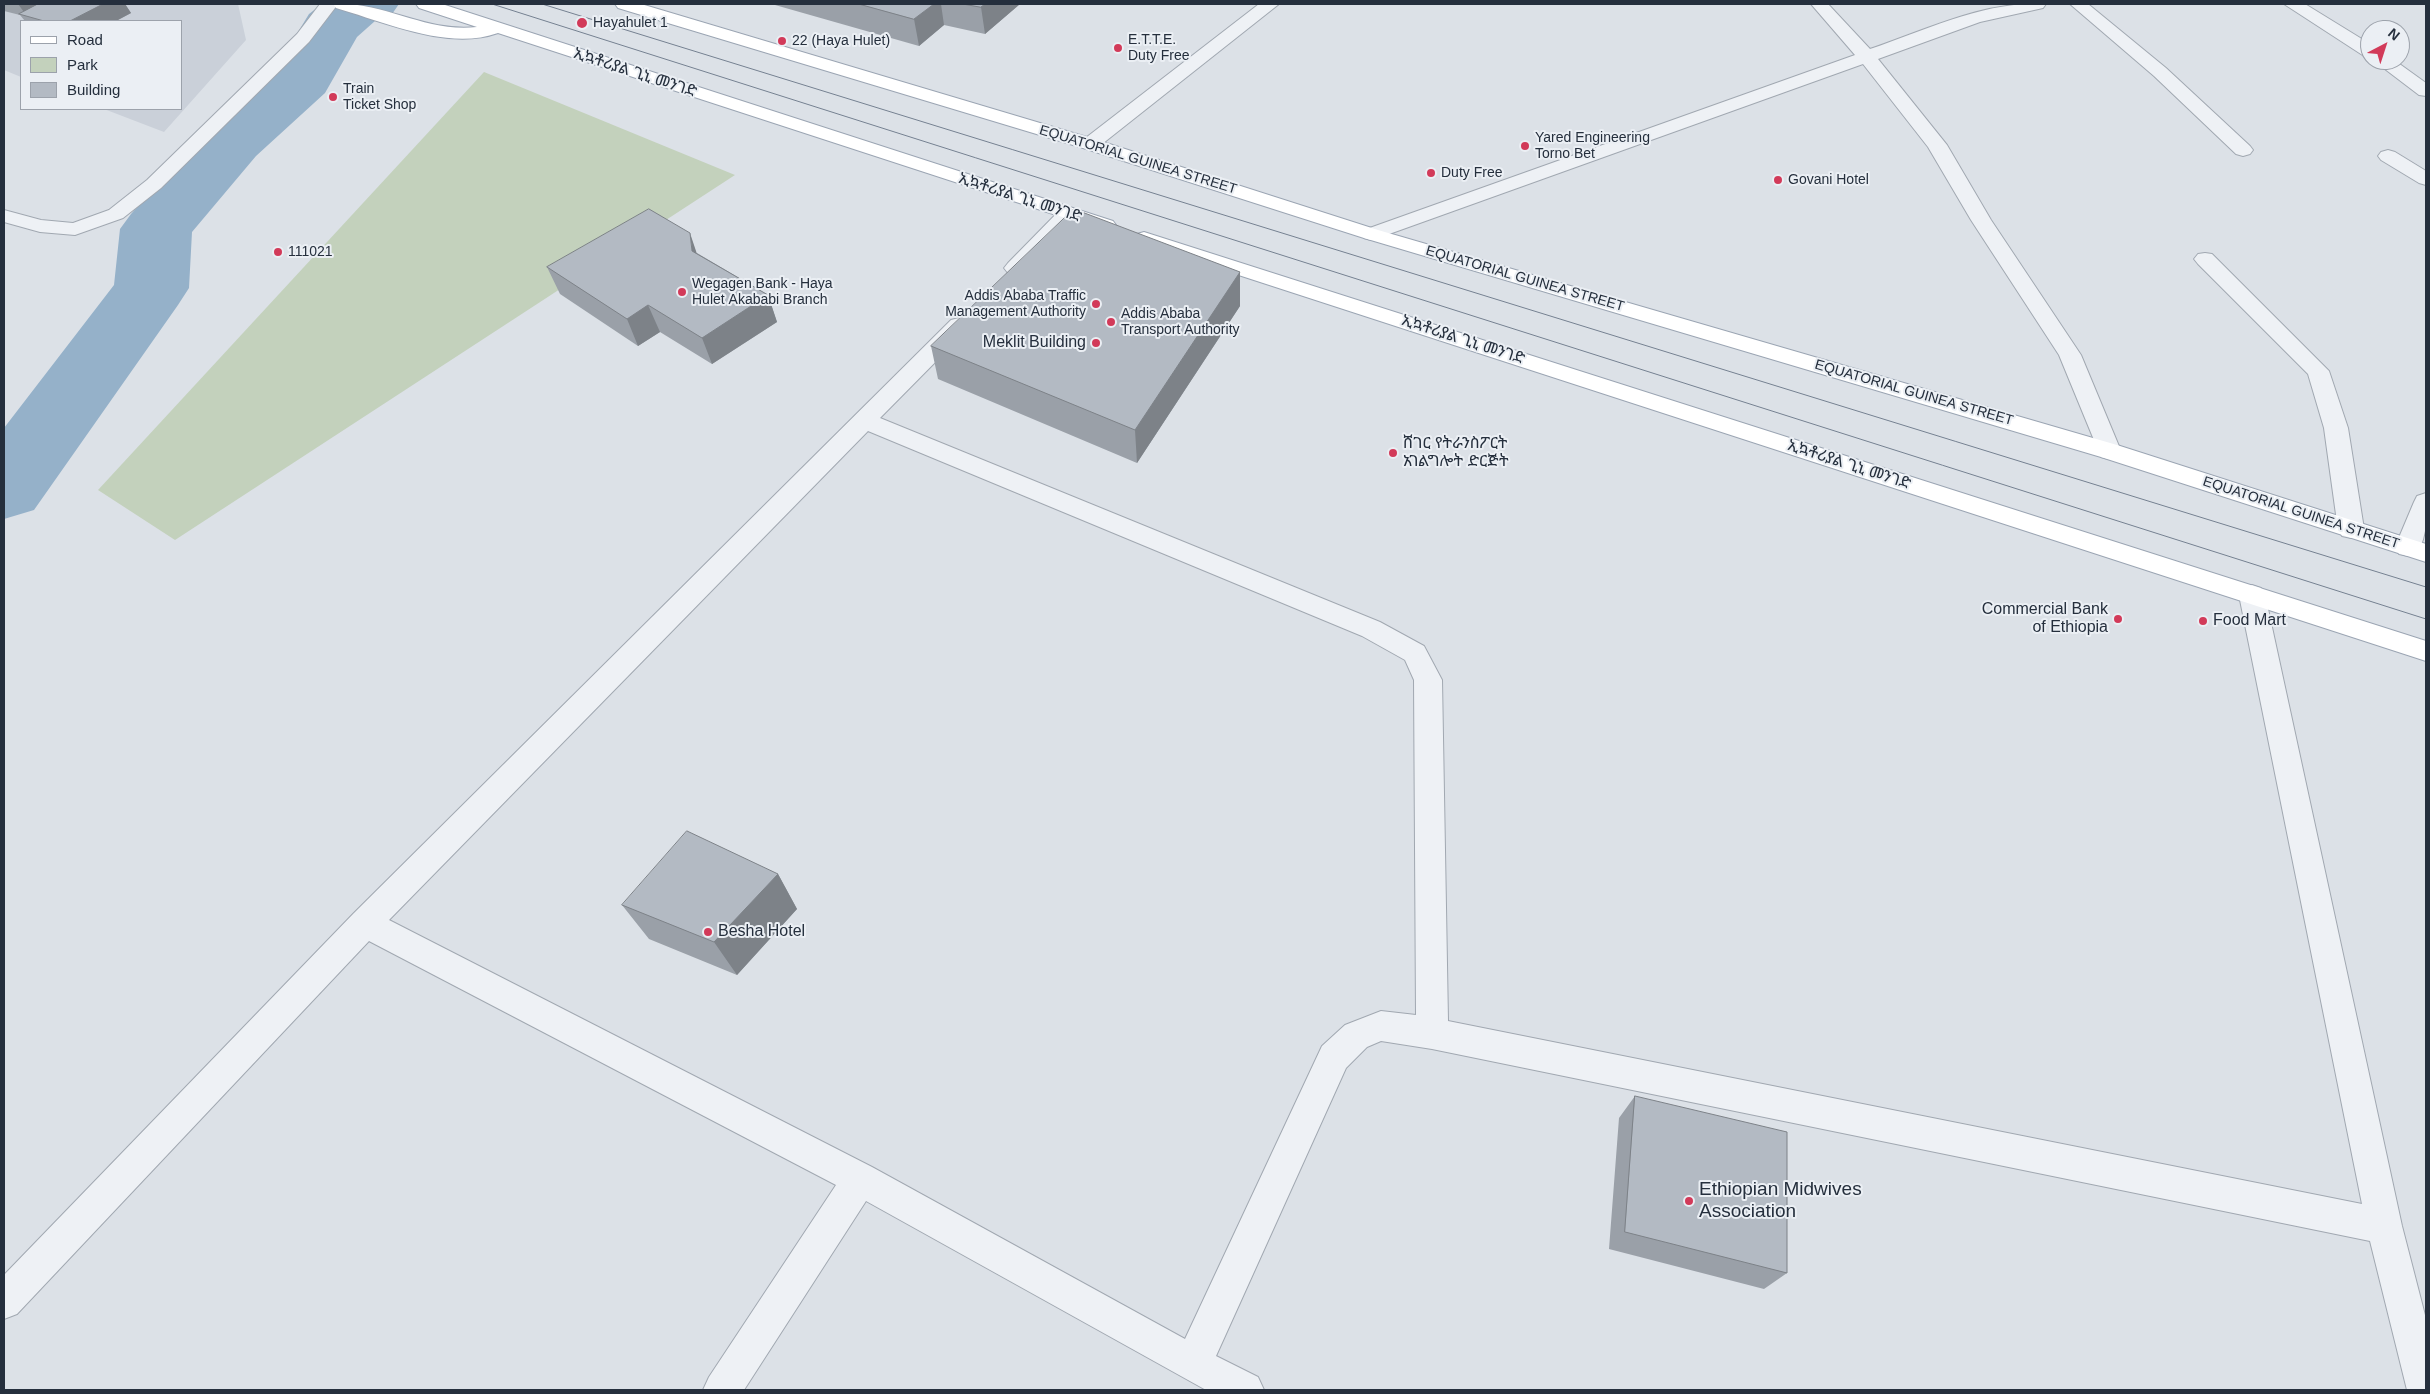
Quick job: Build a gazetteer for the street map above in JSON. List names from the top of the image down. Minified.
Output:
{"streets":{"main road":["ኢኳቶሪያል ጊኒ መንገድ","EQUATORIAL GUINEA STREET"]},"places":["Hayahulet 1","22 (Haya Hulet)","E.T.T.E. Duty Free","Train Ticket Shop","Yared Engineering Torno Bet","Duty Free","Govani Hotel","111021","Wegagen Bank - Haya Hulet Akababi Branch","Addis Ababa Traffic Management Authority","Addis Ababa Transport Authority","Meklit Building","ሸገር የትራንስፖርት አገልግሎት ድርጅት","Commercial Bank of Ethiopia","Food Mart","Besha Hotel","Ethiopian Midwives Association"],"legend":["Road","Park","Building"],"north":"top right"}
